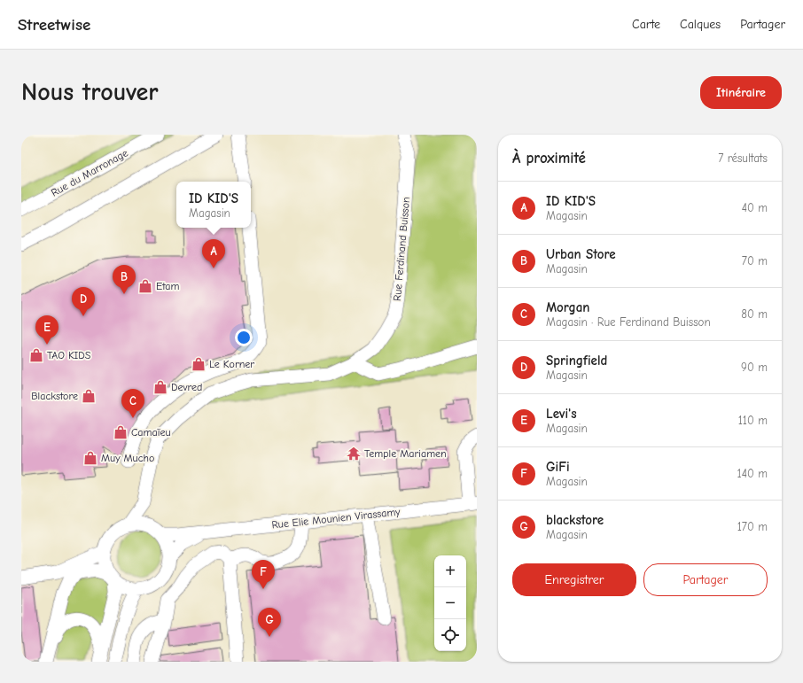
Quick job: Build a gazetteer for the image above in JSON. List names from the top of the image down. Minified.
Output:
{"streets":{"street":["Rue du Marronage","Rue Ferdinand Buisson","Rue Elie Mounien Virassamy"]},"crossings":[["Rue Ferdinand Buisson","Rue Elie Mounien Virassamy"]],"places":{"shop":["Etam","TAO KIDS","Le Korner","Devred","Blackstore","Camaïeu","Muy Mucho"],"temple":["Temple Mariamen"]},"page":{"header":"Streetwise","nav":["Carte","Calques","Partager"],"buttons":["Itinéraire",["Enregistrer","Partager"]],"title":"Nous trouver","heading":["À proximité","7 résultats"],"list":[{"mark":"A","name":"ID KID'S","note":"Magasin","value":"40 m"},{"mark":"B","name":"Urban Store","note":"Magasin","value":"70 m"},{"mark":"C","name":"Morgan","note":"Magasin · Rue Ferdinand Buisson","value":"80 m"},{"mark":"D","name":"Springfield","note":"Magasin","value":"90 m"},{"mark":"E","name":"Levi's","note":"Magasin","value":"110 m"},{"mark":"F","name":"GiFi","note":"Magasin","value":"140 m"},{"mark":"G","name":"blackstore","note":"Magasin","value":"170 m"}],"popup":["ID KID'S","Magasin"],"pins":["A","B","D","E","C","F","G"],"map_buttons":["+","−"]}}
